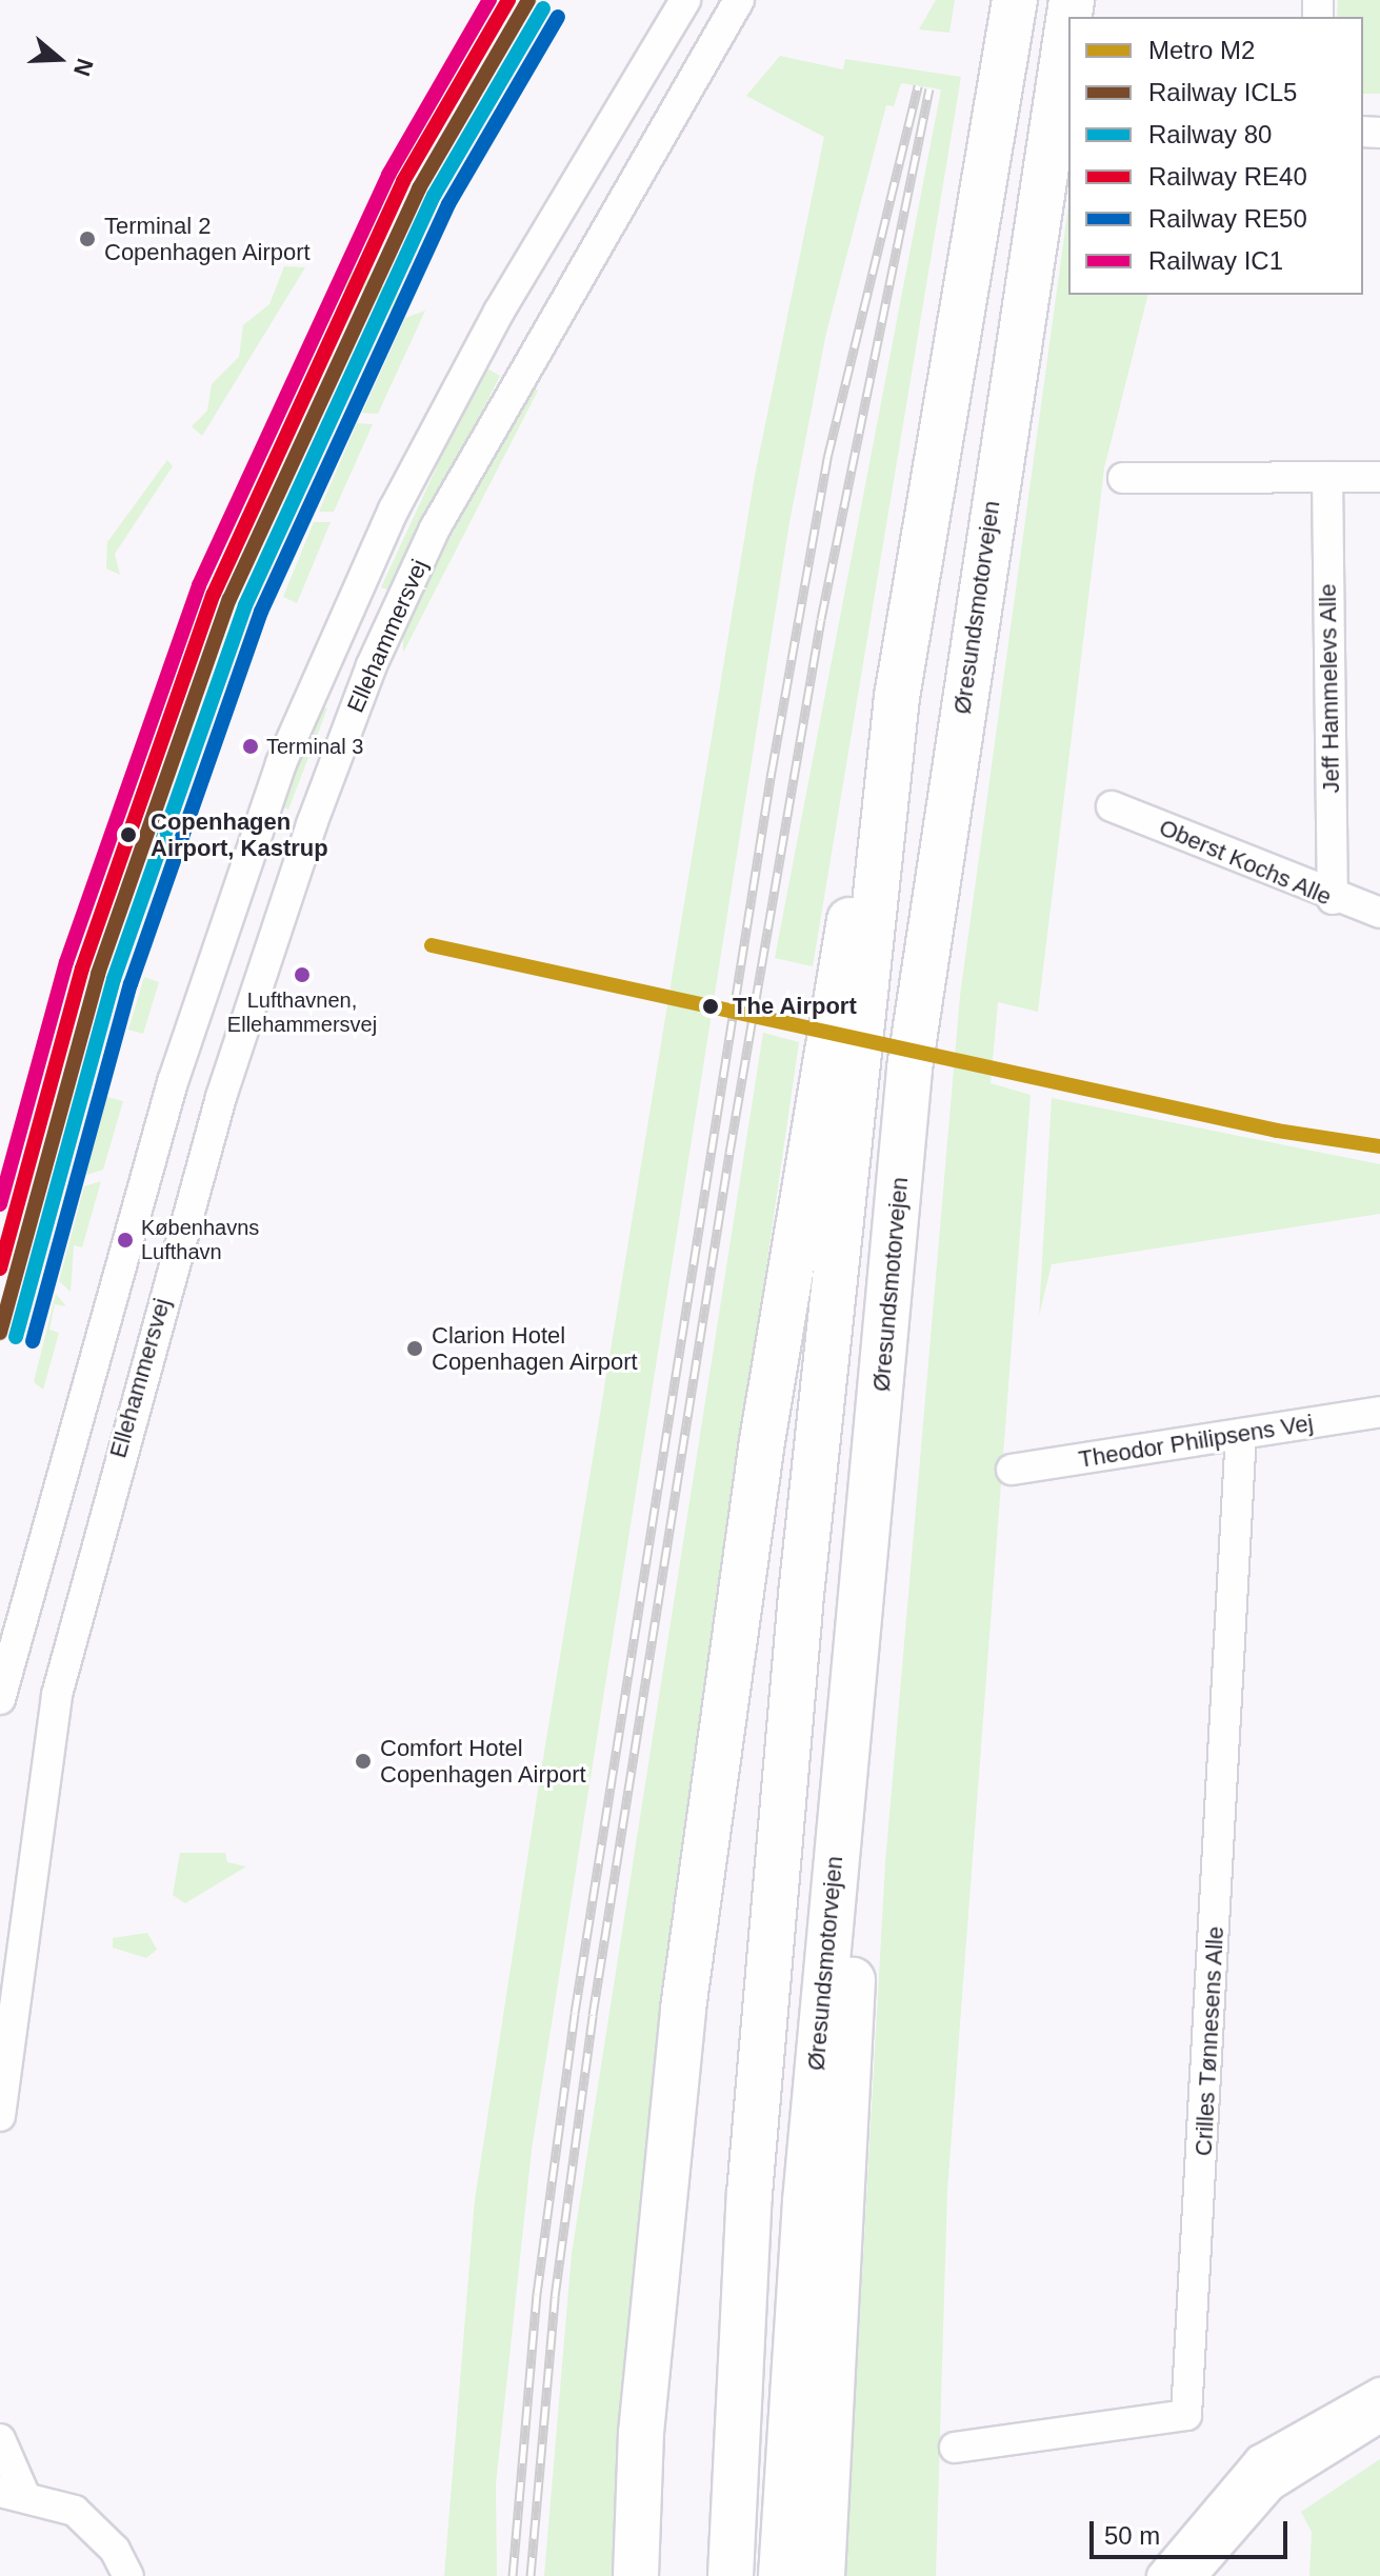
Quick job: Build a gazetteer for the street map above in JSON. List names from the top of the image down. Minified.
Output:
{"streets":{"highway":["Øresundsmotorvejen"],"street":["Ellehammersvej","Jeff Hammelevs Alle","Oberst Kochs Alle","Theodor Philipsens Vej","Crilles Tønnesens Alle"]},"crossings":[["Jeff Hammelevs Alle","Oberst Kochs Alle"],["Theodor Philipsens Vej","Crilles Tønnesens Alle"]],"places":["Terminal 2 Copenhagen Airport","Terminal 3","Copenhagen Airport, Kastrup","Lufthavnen, Ellehammersvej","The Airport","Københavns Lufthavn","Clarion Hotel Copenhagen Airport","Comfort Hotel Copenhagen Airport"],"lines":["rail line ICL5","rail line RE40","rail line IC1","rail line 80","rail line RE50","metro line M2"],"legend":["Metro M2","Railway ICL5","Railway 80","Railway RE40","Railway RE50","Railway IC1"],"scale_bar":"50 m","north":"right"}
